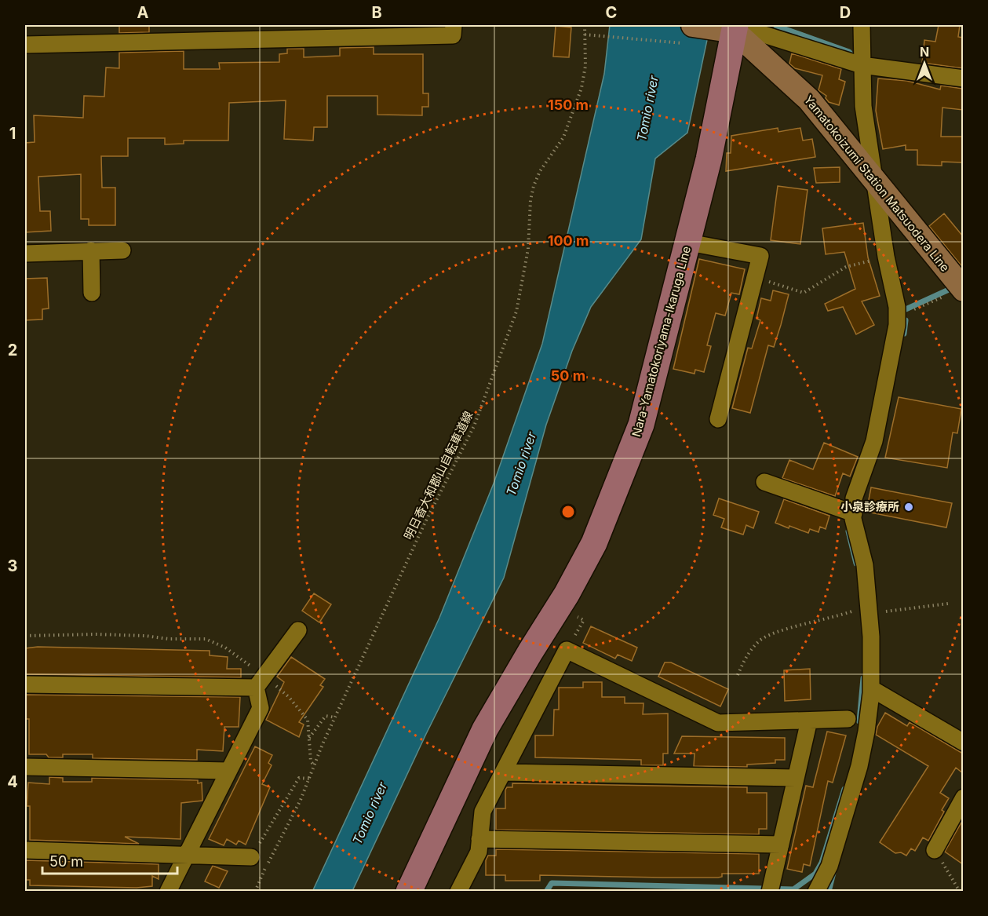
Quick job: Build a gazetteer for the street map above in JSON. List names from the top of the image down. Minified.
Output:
{"streets":{"main road":["Yamatokoizumi Station Matsuodera Line","Nara-Yamatokoriyama-Ikaruga Line"],"path":["明日香大和郡山自転車道線"]},"crossings":[["Yamatokoizumi Station Matsuodera Line","Nara-Yamatokoriyama-Ikaruga Line"]],"water":["Tomio river"],"places":["小泉診療所"],"scale_bar":"50 m","north":"top","grid":{"columns":["A","B","C","D"],"rows":["1","2","3","4"]},"rings":["150 m","100 m","50 m"]}
